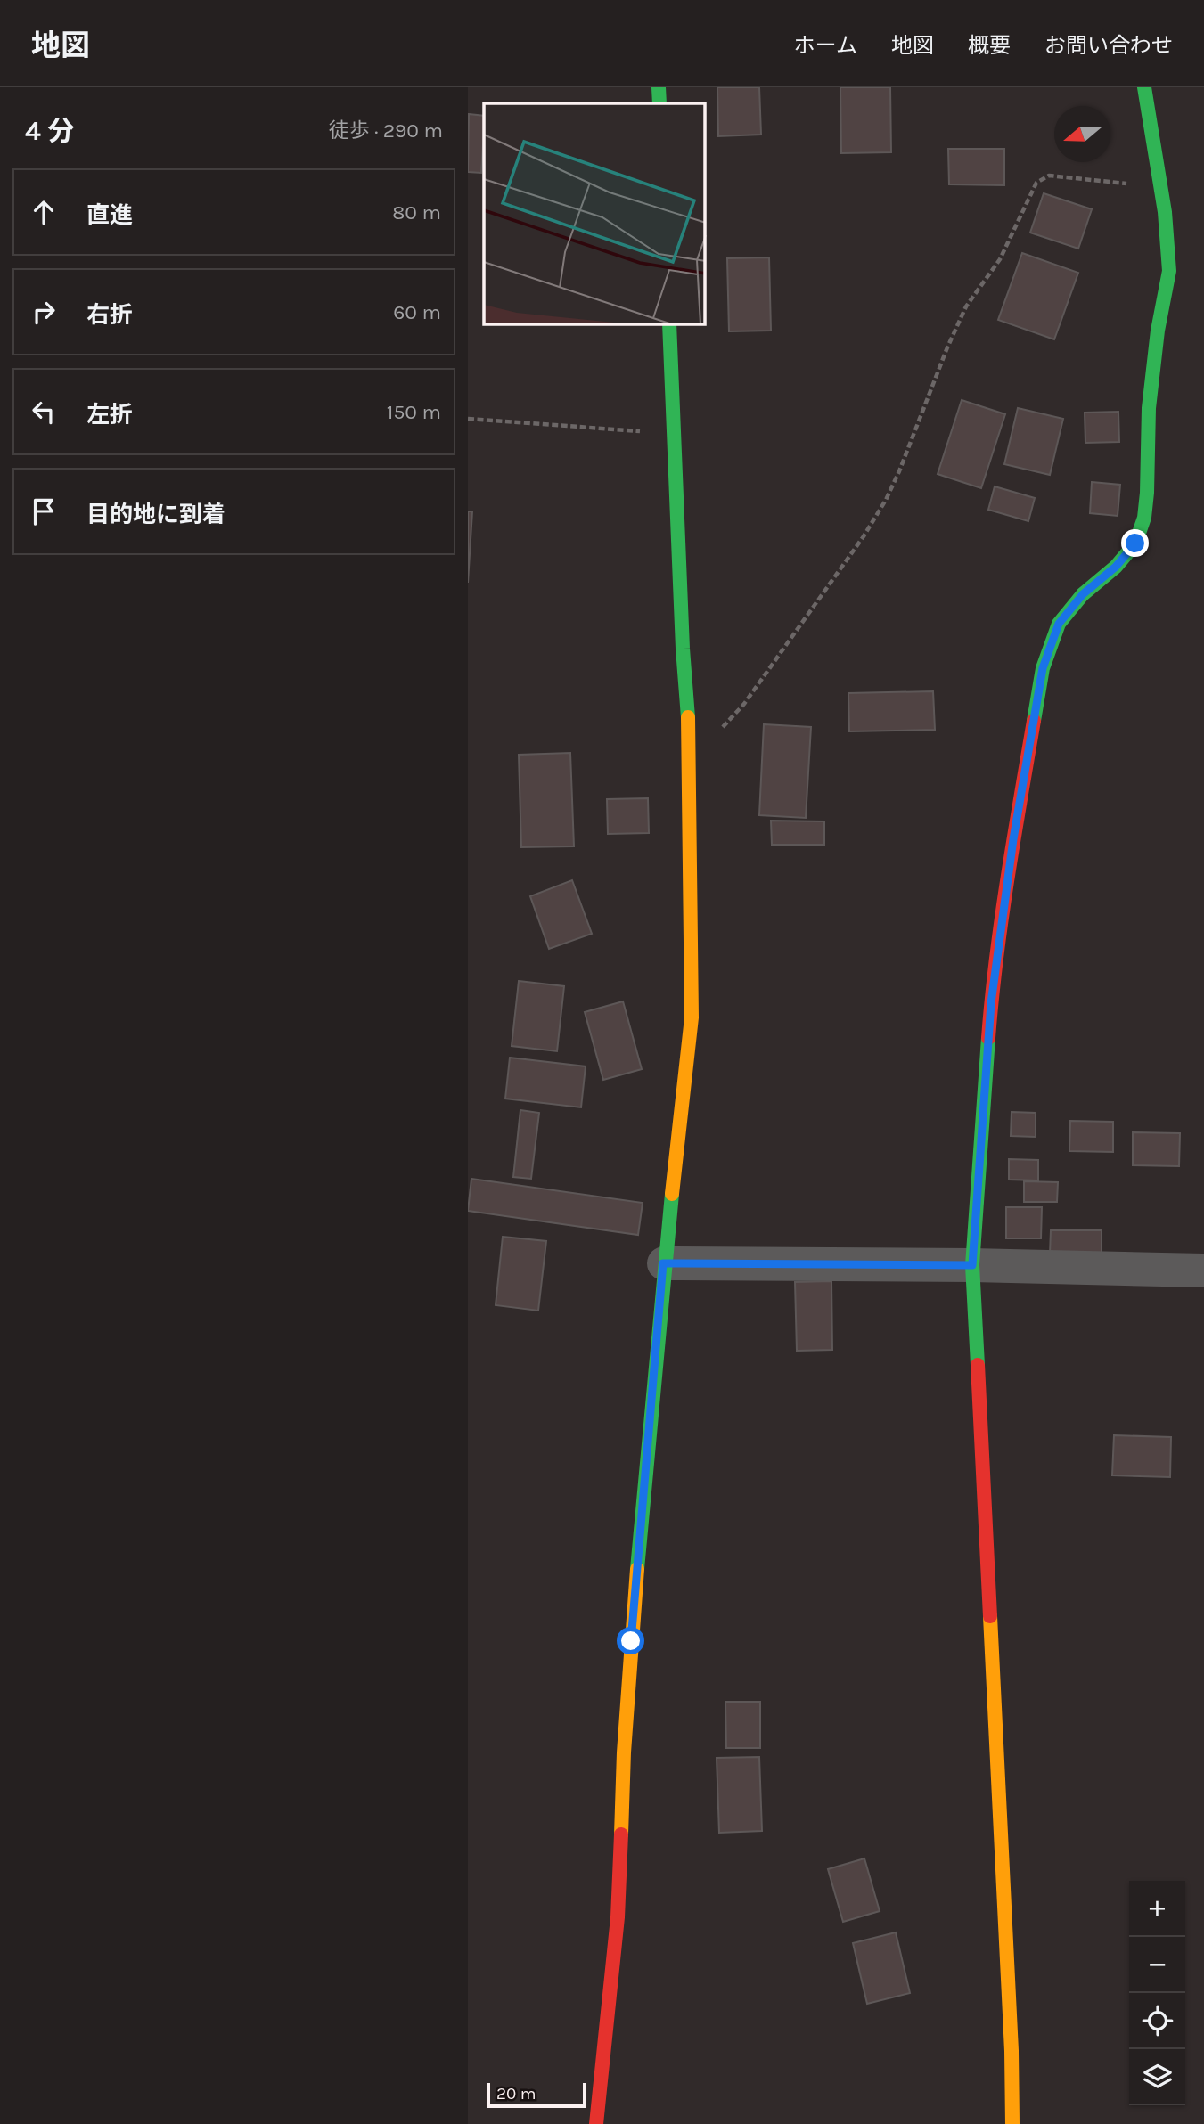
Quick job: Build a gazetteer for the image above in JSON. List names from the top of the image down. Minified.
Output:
{"scale_bar":"20 m","north":"left","page":{"header":"地図","nav":["ホーム","地図","概要","お問い合わせ"],"heading":["4 分","徒歩 · 290 m"],"list":[["直進","80 m"],["右折","60 m"],["左折","150 m"],"目的地に到着"],"map_buttons":["+","−"],"scale":"20 m"}}
